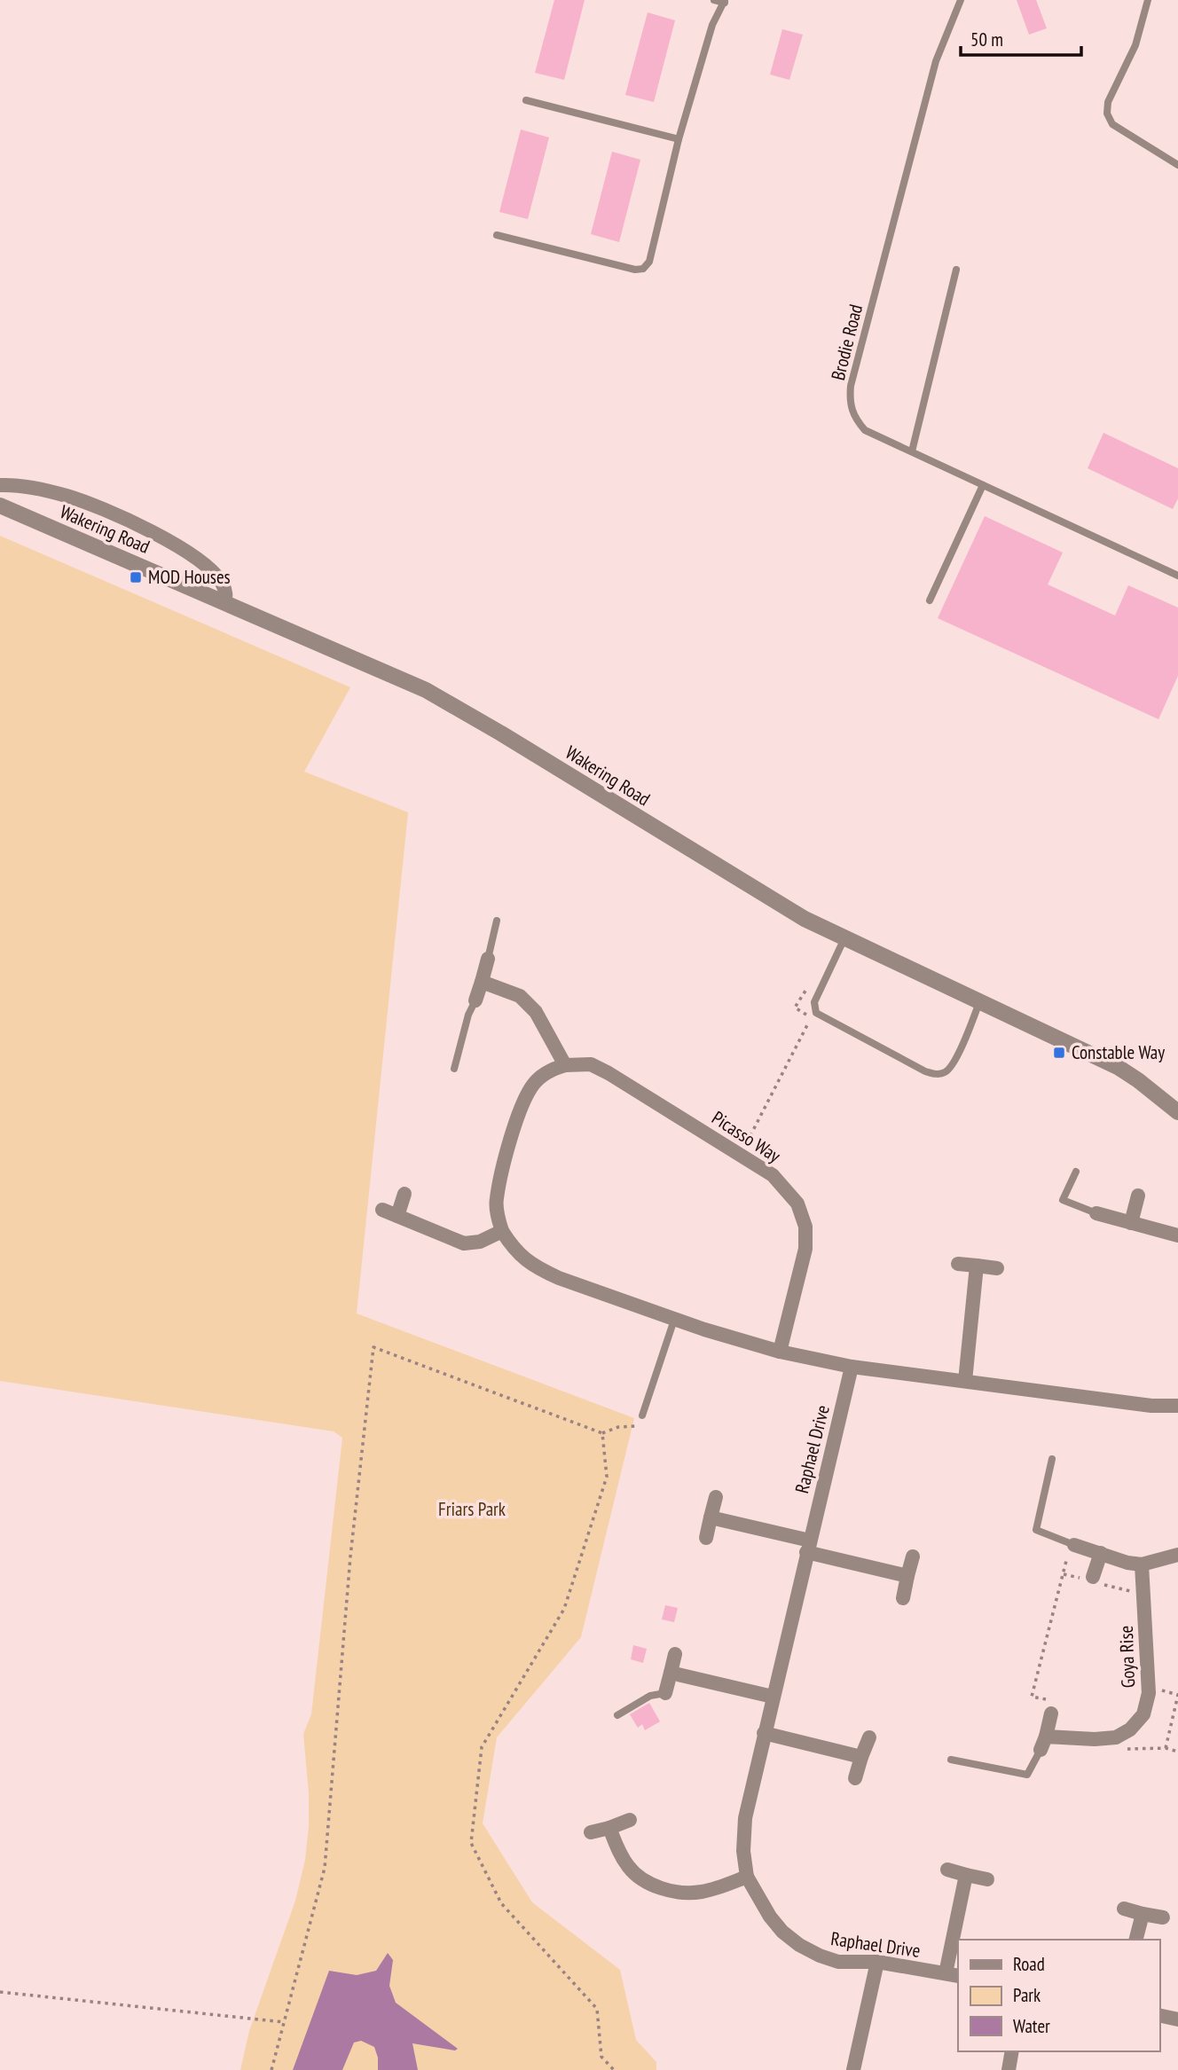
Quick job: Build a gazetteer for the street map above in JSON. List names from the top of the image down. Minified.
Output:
{"streets":{"street":["Wakering Road","Picasso Way","Raphael Drive","Goya Rise"],"lane":["Brodie Road"]},"parks":["Friars Park"],"places":{"transit":["MOD Houses","Constable Way"]},"legend":["Road","Park","Water"],"scale_bar":"50 m"}
